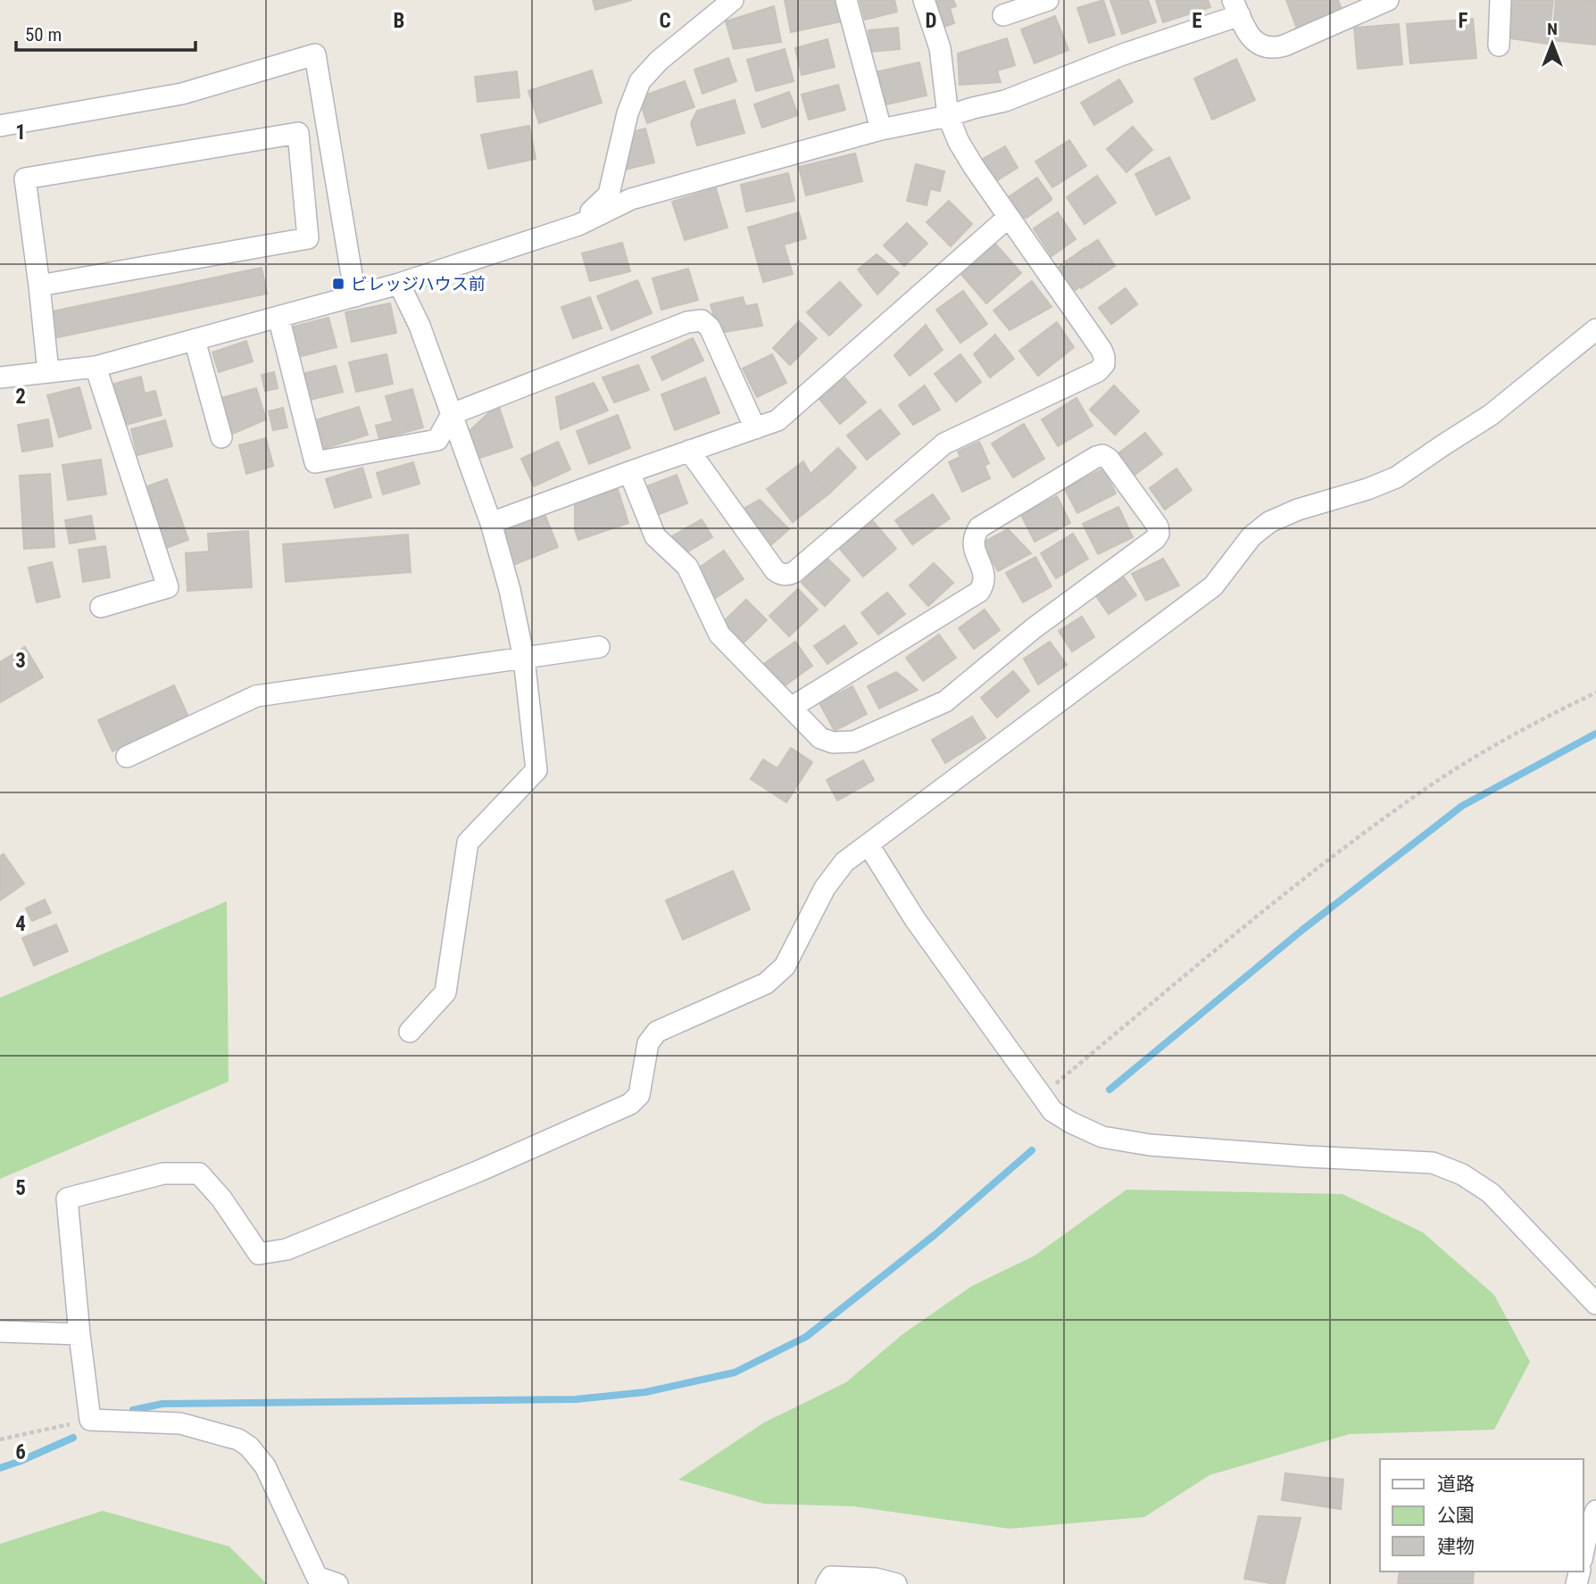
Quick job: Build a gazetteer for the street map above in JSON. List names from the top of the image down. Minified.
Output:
{"places":{"transit":["ビレッジハウス前"]},"legend":["道路","公園","建物"],"scale_bar":"50 m","north":"top","grid":{"columns":["B","C","D","E","F"],"rows":["1","2","3","4","5","6"]}}
